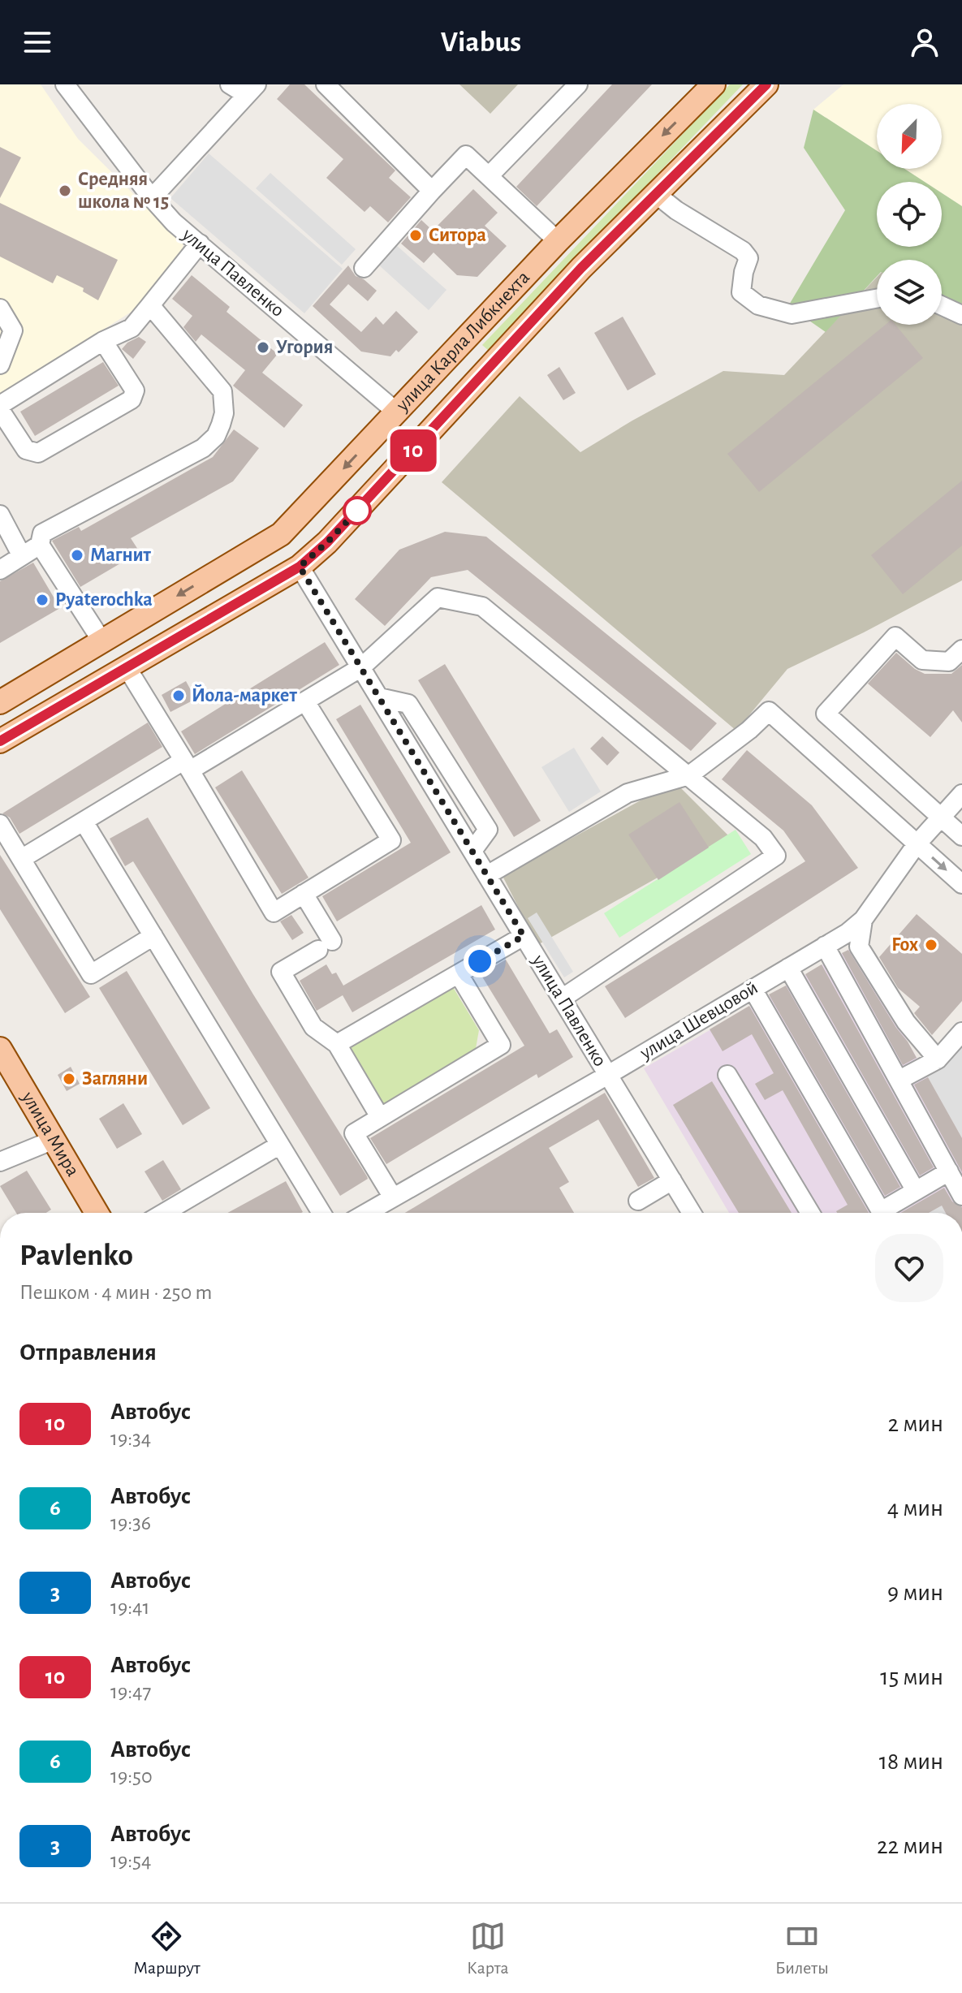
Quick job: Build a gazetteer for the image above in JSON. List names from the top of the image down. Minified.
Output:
{"streets":{"main road":["улица Карла Либкнехта","улица Мира"],"street":["улица Павленко","улица Шевцовой"]},"crossings":[["улица Павленко","улица Карла Либкнехта"],["улица Павленко","улица Шевцовой"]],"places":["Средняя школа № 15","Ситора","Угория","Магнит","Pyaterochka","Йола-маркет","Fox","Загляни"],"lines":["bus line 10"],"north":"bottom left","page":{"header":"Viabus","on_map":"10","heading":[["Pavlenko","Пешком · 4 мин · 250 m"],"Отправления"],"list":[{"mark":"10","name":"Автобус","note":"19:34","value":"2 мин"},{"mark":"6","name":"Автобус","note":"19:36","value":"4 мин"},{"mark":"3","name":"Автобус","note":"19:41","value":"9 мин"},{"mark":"10","name":"Автобус","note":"19:47","value":"15 мин"},{"mark":"6","name":"Автобус","note":"19:50","value":"18 мин"},{"mark":"3","name":"Автобус","note":"19:54","value":"22 мин"}],"tabs":["Маршрут","Карта","Билеты"]}}
